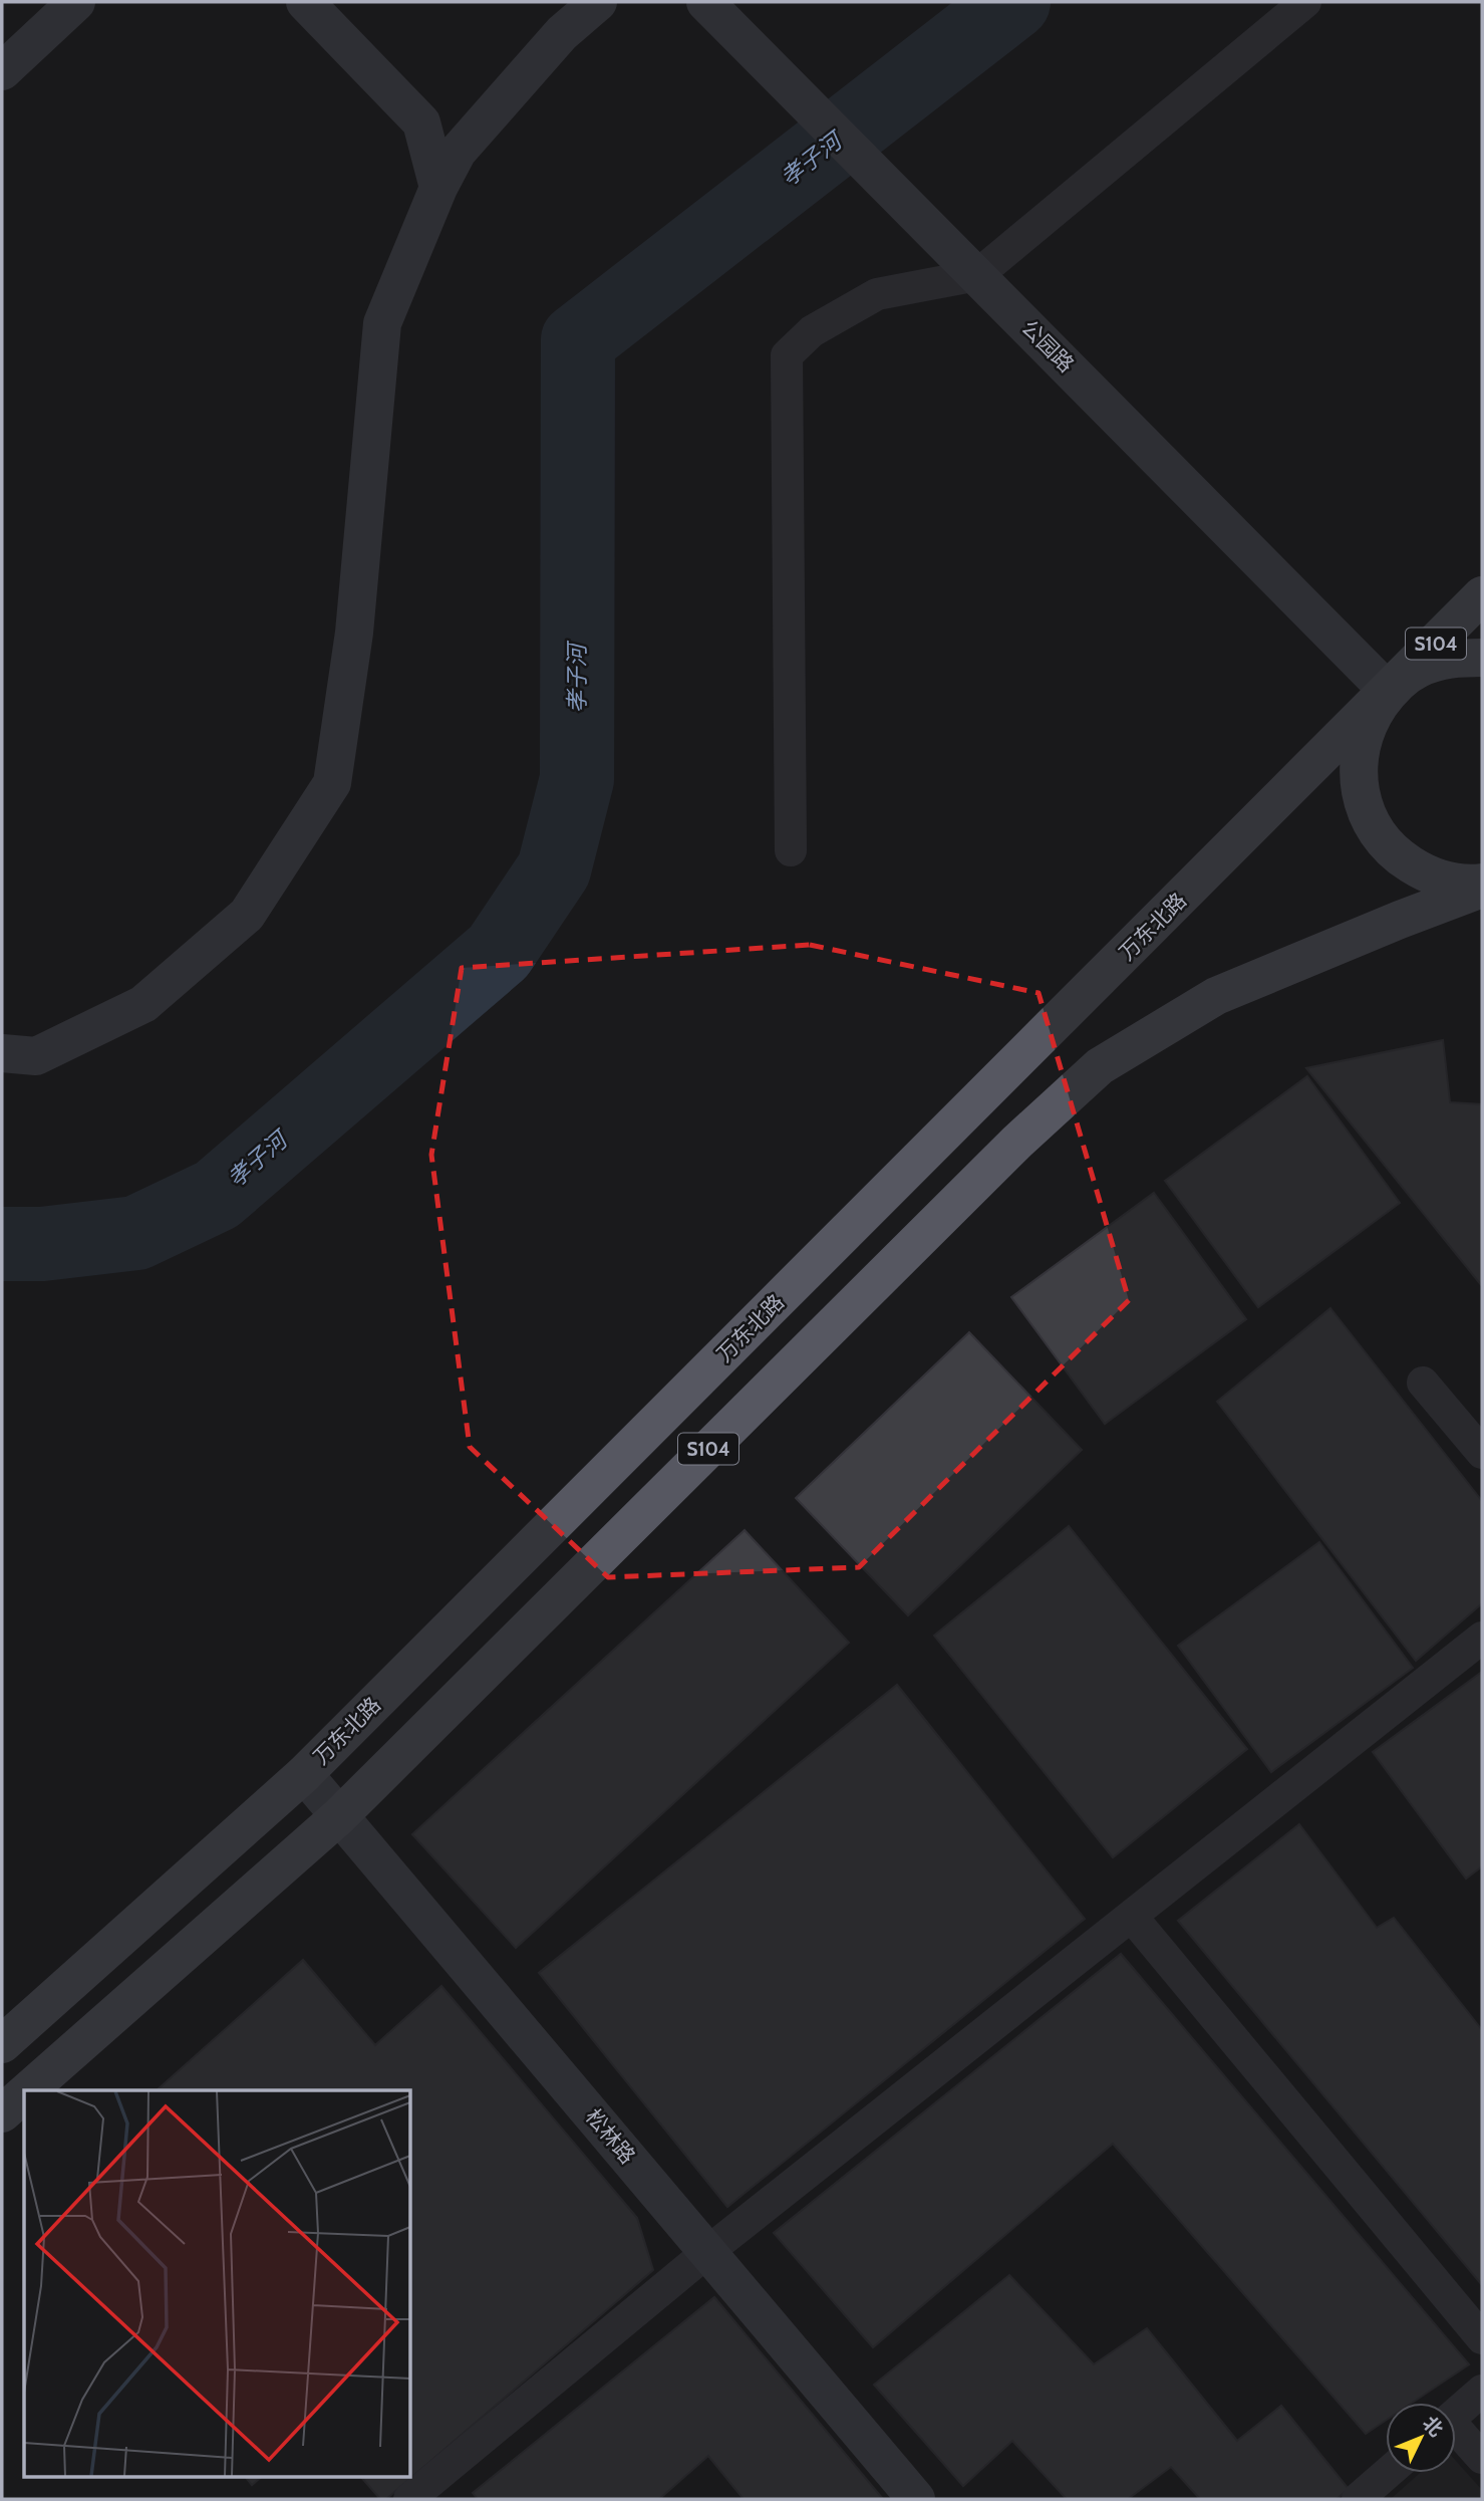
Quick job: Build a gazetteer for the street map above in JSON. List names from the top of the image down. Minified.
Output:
{"streets":{"main road":["S104","万东北路"],"street":["公园路","松林路"]},"crossings":[["公园路","万东北路"],["S104","松林路"],["万东北路","松林路"]],"water":["孝子河"],"north":"top right"}
